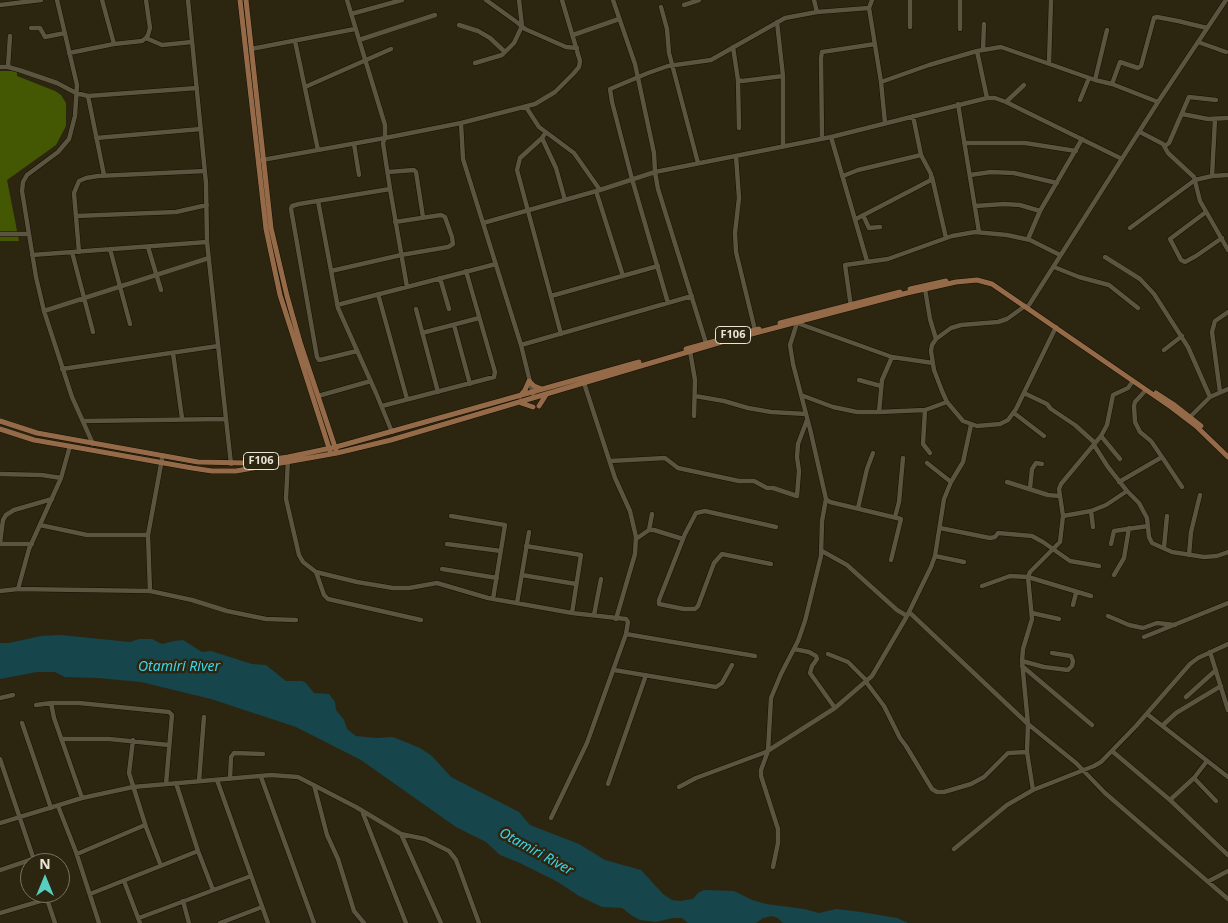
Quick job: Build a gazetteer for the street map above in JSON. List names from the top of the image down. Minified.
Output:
{"streets":{"main road":["F106"]},"water":["Otamiri River"],"north":"top"}
